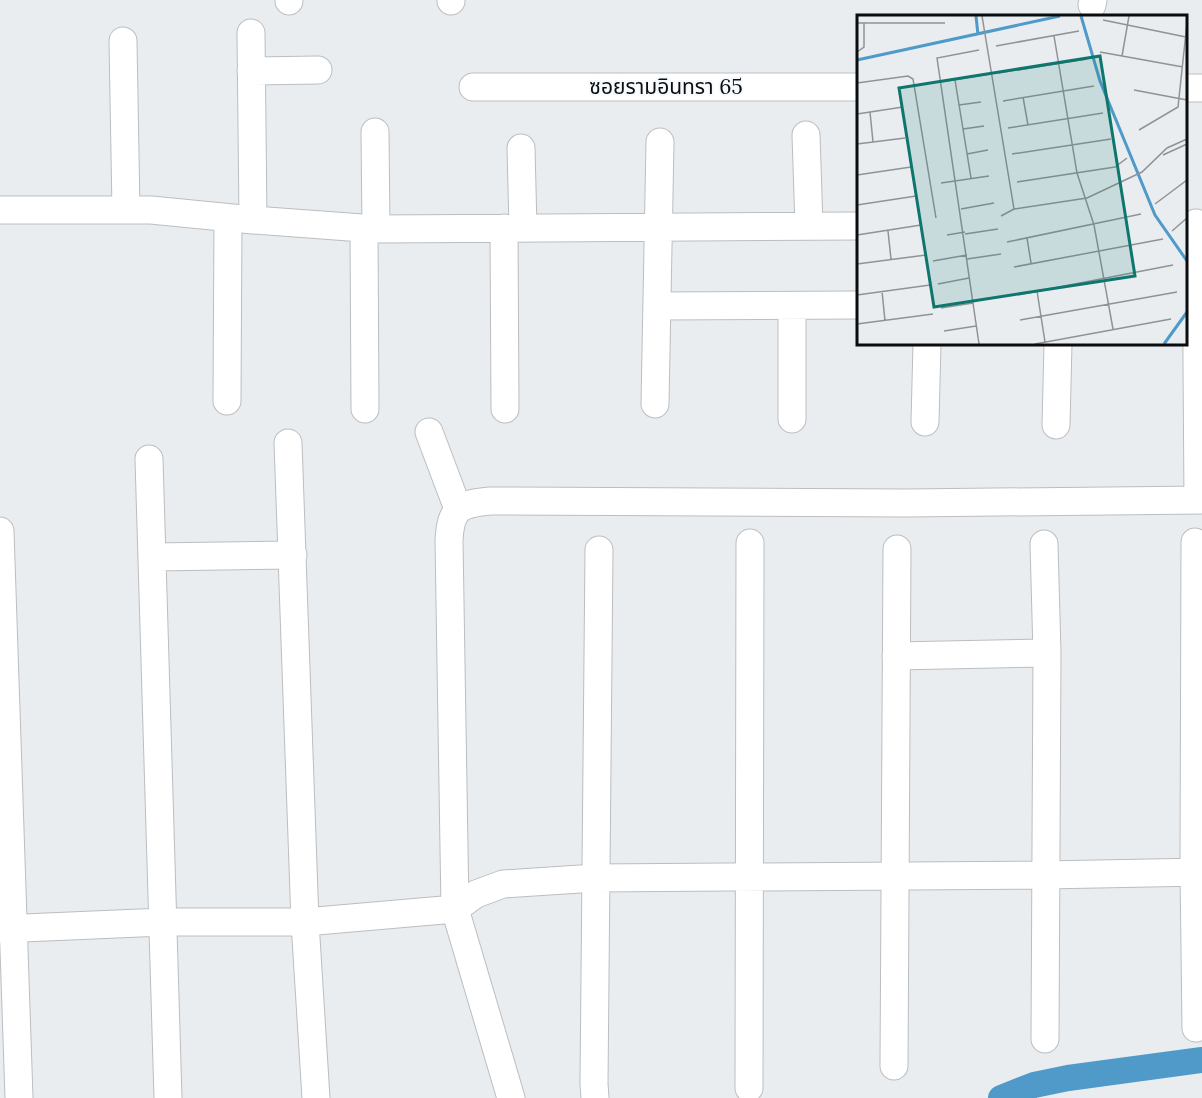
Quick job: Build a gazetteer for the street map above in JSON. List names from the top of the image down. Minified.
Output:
{"streets":{"street":["ซอยรามอินทรา 65"]}}
